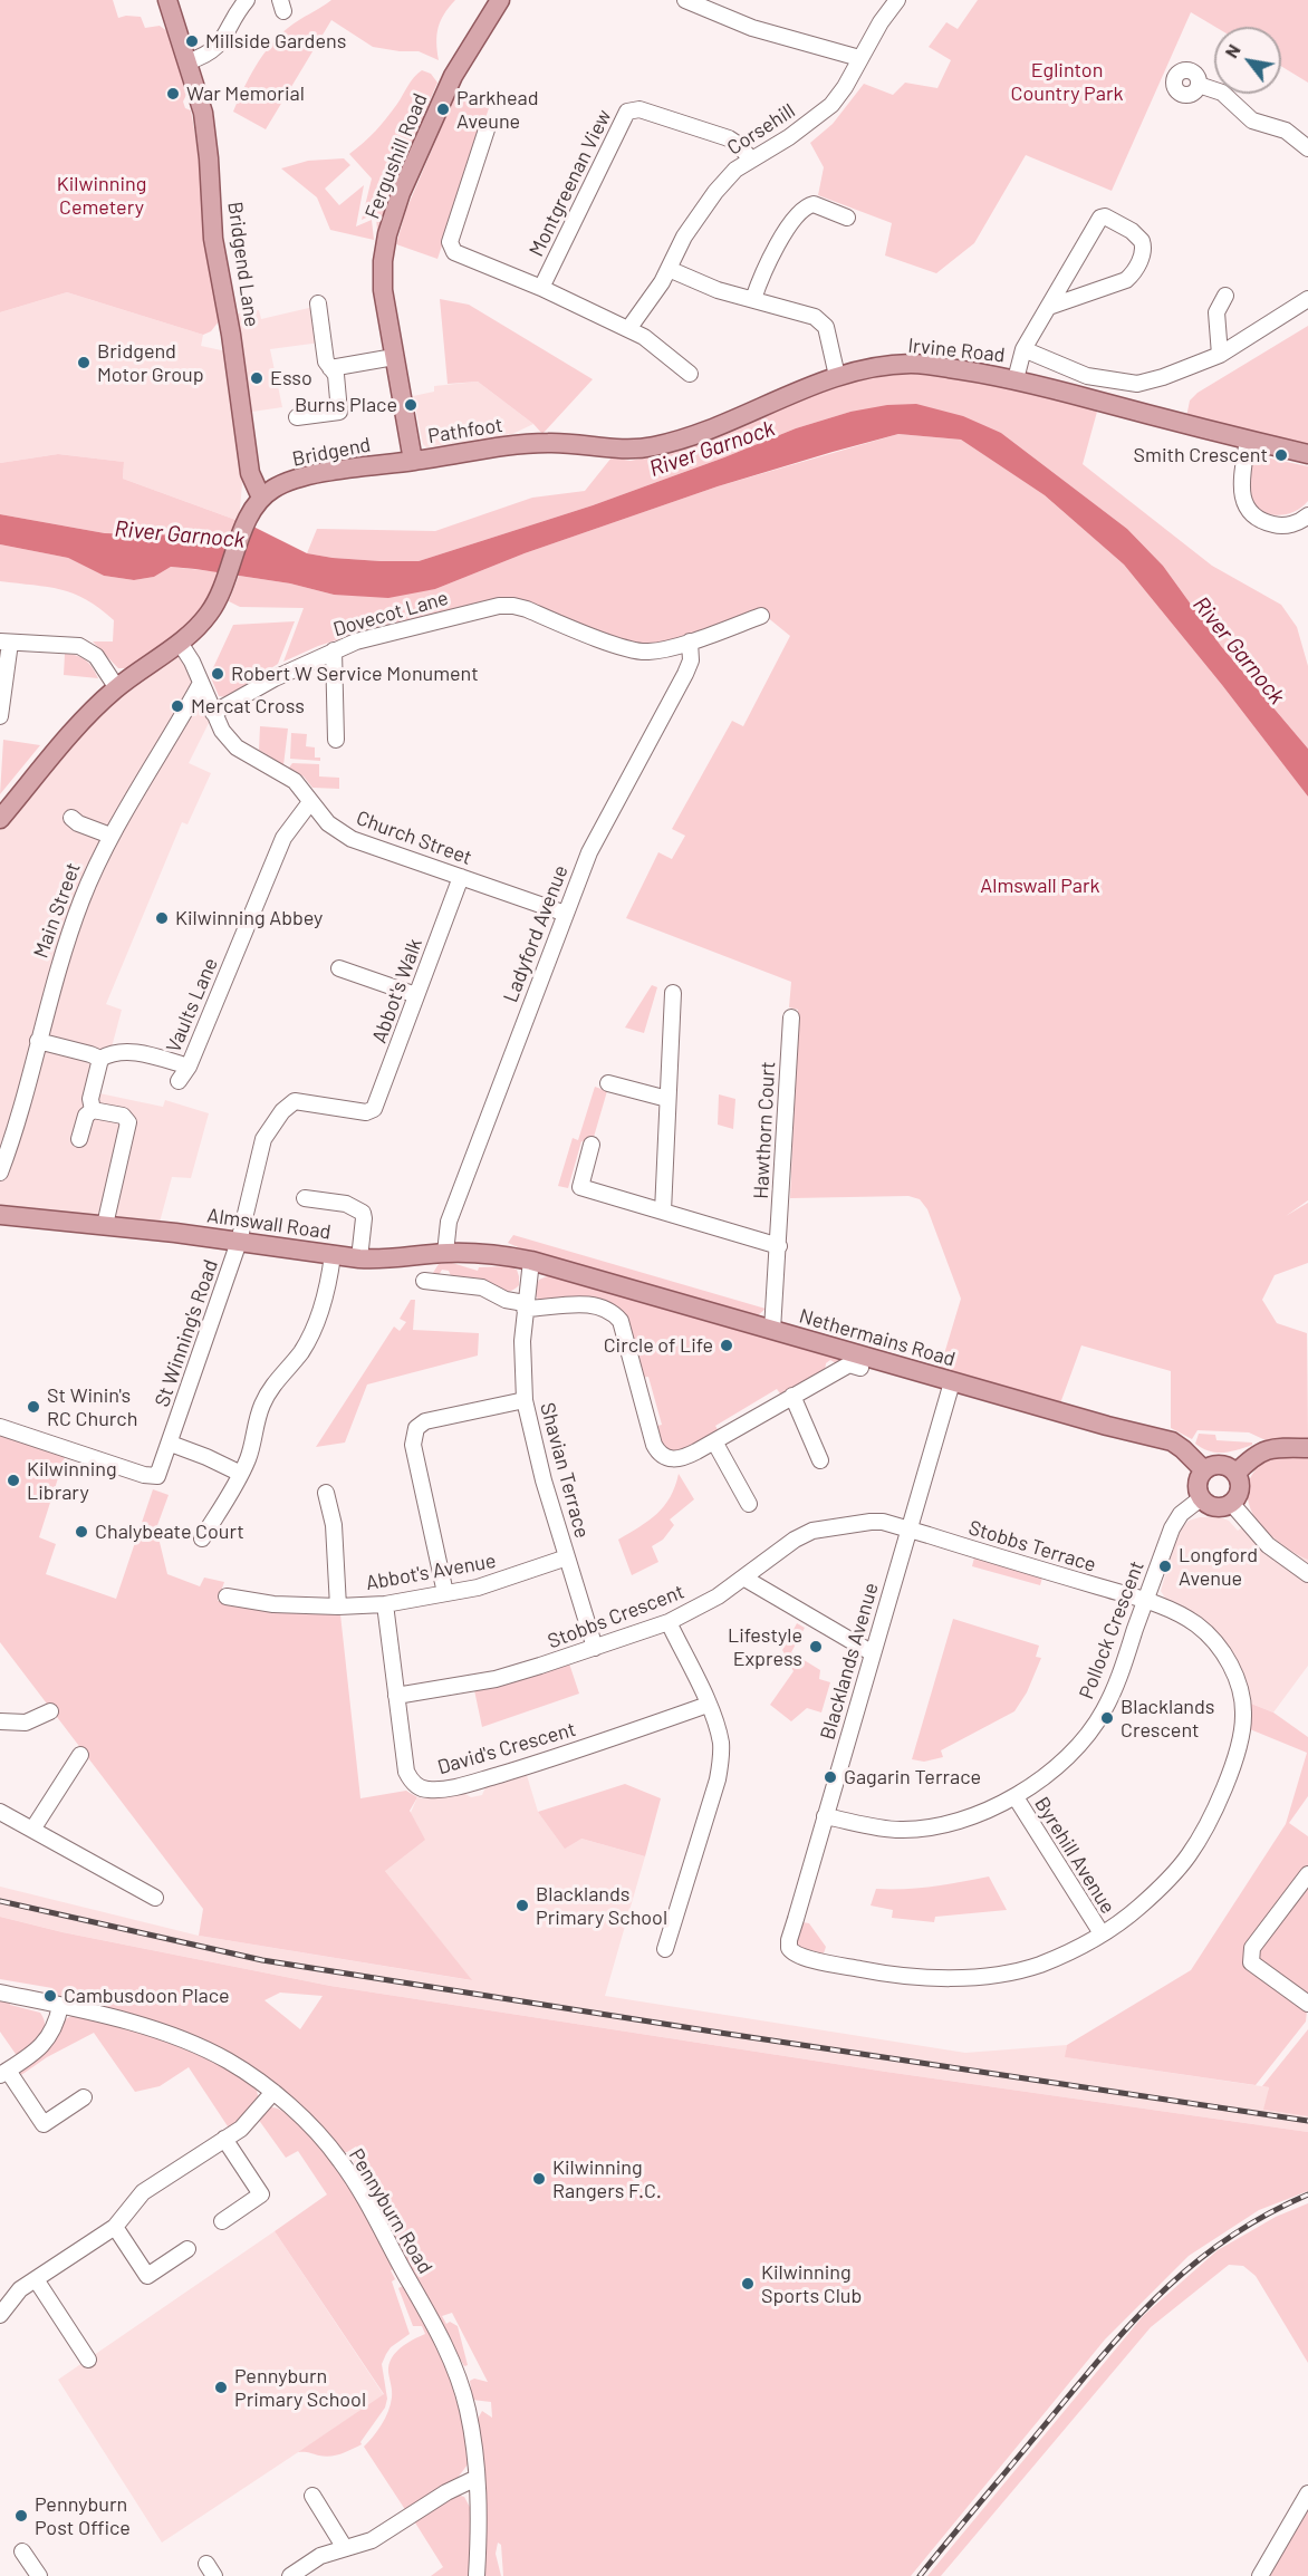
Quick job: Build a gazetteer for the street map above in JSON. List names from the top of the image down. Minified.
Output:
{"streets":{"main road":["Fergushill Road","Bridgend Lane","Irvine Road","Pathfoot","Bridgend","Almswall Road","Nethermains Road"],"street":["Corsehill","Montgreenan View","Dovecot Lane","Church Street","Main Street","Ladyford Avenue","Abbot's Walk","Vaults Lane","Hawthorn Court","St Winning's Road","Shavian Terrace","Stobbs Terrace","Abbot's Avenue","Stobbs Crescent","Pollock Crescent","Blacklands Avenue","David's Crescent","Byrehill Avenue","Pennyburn Road"]},"crossings":[["Corsehill","Montgreenan View"],["Fergushill Road","Pathfoot"],["Fergushill Road","Bridgend"],["Bridgend Lane","Bridgend"],["Irvine Road","Pathfoot"],["Pathfoot","Bridgend"],["Dovecot Lane","Church Street"],["Dovecot Lane","Ladyford Avenue"],["Church Street","Main Street"],["Church Street","Ladyford Avenue"],["Church Street","Abbot's Walk"],["Church Street","Vaults Lane"],["Ladyford Avenue","Almswall Road"],["Abbot's Walk","St Winning's Road"],["Hawthorn Court","Nethermains Road"],["Almswall Road","St Winning's Road"],["Almswall Road","Nethermains Road"],["Almswall Road","Shavian Terrace"],["Nethermains Road","Shavian Terrace"],["Nethermains Road","Pollock Crescent"],["Nethermains Road","Blacklands Avenue"],["Shavian Terrace","Abbot's Avenue"],["Shavian Terrace","Stobbs Crescent"],["Stobbs Terrace","Stobbs Crescent"],["Stobbs Terrace","Pollock Crescent"],["Stobbs Terrace","Blacklands Avenue"],["Abbot's Avenue","David's Crescent"],["Stobbs Crescent","Blacklands Avenue"],["Stobbs Crescent","David's Crescent"],["Pollock Crescent","Blacklands Avenue"],["Pollock Crescent","Byrehill Avenue"],["Blacklands Avenue","Byrehill Avenue"]],"water":["River Garnock"],"parks":["Eglinton Country Park","Kilwinning Cemetery","Almswall Park"],"places":["Millside Gardens","War Memorial","Parkhead Aveune","Bridgend Motor Group","Esso","Burns Place","Smith Crescent","Robert W Service Monument","Mercat Cross","Kilwinning Abbey","Circle of Life","St Winin's RC Church","Kilwinning Library","Chalybeate Court","Longford Avenue","Lifestyle Express","Blacklands Crescent","Gagarin Terrace","Blacklands Primary School","Cambusdoon Place","Kilwinning Rangers F.C.","Kilwinning Sports Club","Pennyburn Primary School","Pennyburn Post Office"],"north":"top left"}
